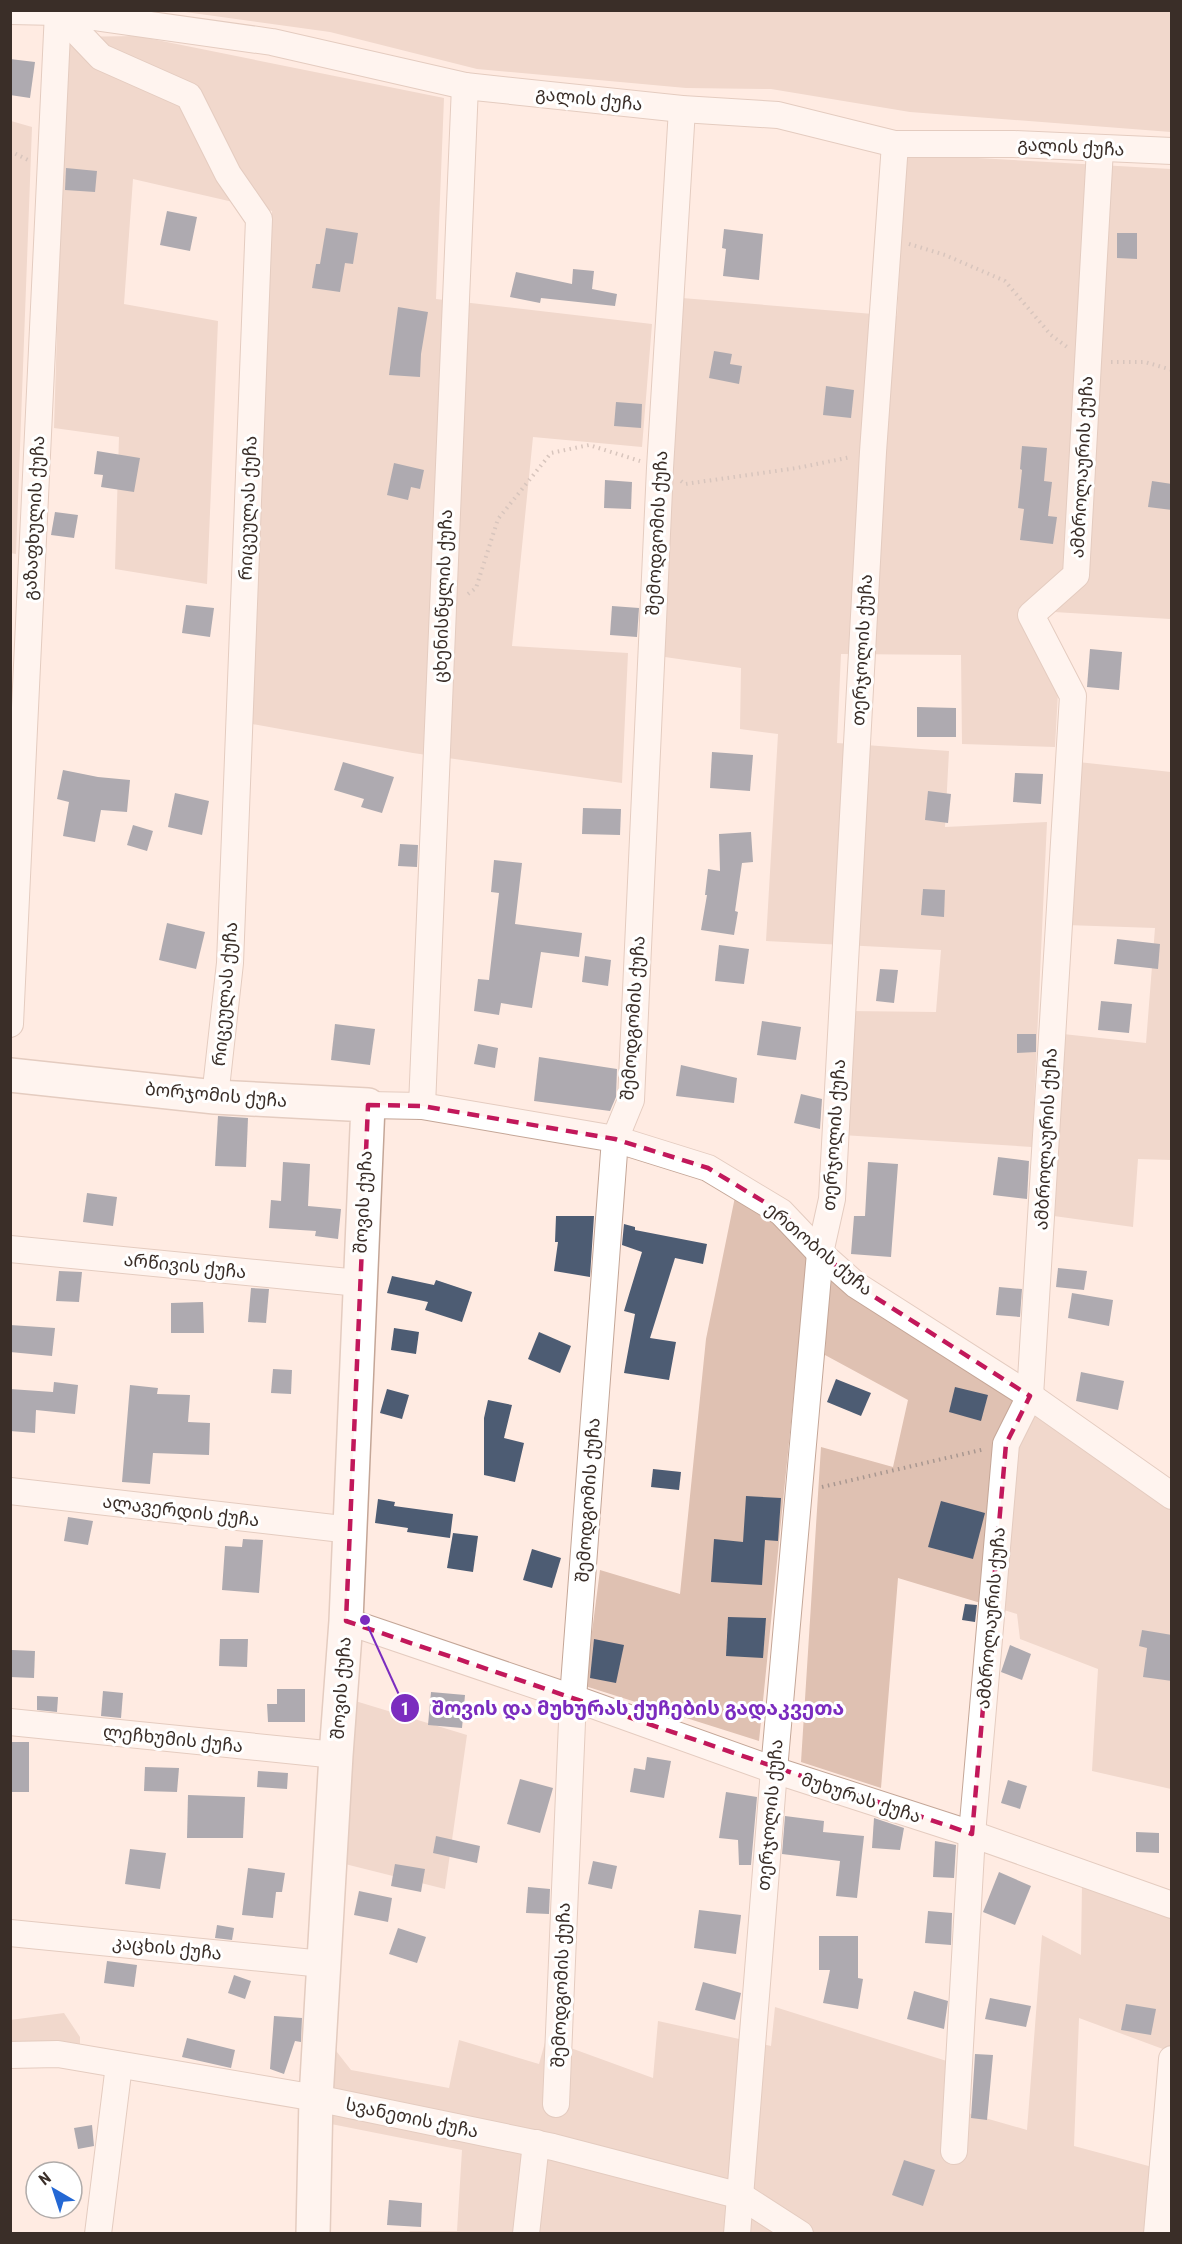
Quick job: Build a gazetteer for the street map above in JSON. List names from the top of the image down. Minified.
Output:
{"streets":{"street":["გალის ქუჩა","ამბროლაურის ქუჩა","რიცეულას ქუჩა","გაზაფხულის ქუჩა","შემოდგომის ქუჩა","ცხენისწყლის ქუჩა","თერჯოლის ქუჩა","ბორჯომის ქუჩა","შოვის ქუჩა","ერთობის ქუჩა","არწივის ქუჩა","ალავერდის ქუჩა","ლეჩხუმის ქუჩა","მუხურას ქუჩა","კაცხის ქუჩა","სვანეთის ქუჩა"]},"crossings":[["გალის ქუჩა","ამბროლაურის ქუჩა"],["გალის ქუჩა","რიცეულას ქუჩა"],["გალის ქუჩა","გაზაფხულის ქუჩა"],["გალის ქუჩა","შემოდგომის ქუჩა"],["გალის ქუჩა","ცხენისწყლის ქუჩა"],["გალის ქუჩა","თერჯოლის ქუჩა"],["ამბროლაურის ქუჩა","ერთობის ქუჩა"],["ამბროლაურის ქუჩა","მუხურას ქუჩა"],["რიცეულას ქუჩა","გაზაფხულის ქუჩა"],["რიცეულას ქუჩა","ბორჯომის ქუჩა"],["შემოდგომის ქუჩა","ერთობის ქუჩა"],["შემოდგომის ქუჩა","მუხურას ქუჩა"],["ცხენისწყლის ქუჩა","ბორჯომის ქუჩა"],["ცხენისწყლის ქუჩა","ერთობის ქუჩა"],["თერჯოლის ქუჩა","ერთობის ქუჩა"],["თერჯოლის ქუჩა","მუხურას ქუჩა"],["თერჯოლის ქუჩა","სვანეთის ქუჩა"],["ბორჯომის ქუჩა","შოვის ქუჩა"],["ბორჯომის ქუჩა","ერთობის ქუჩა"],["შოვის ქუჩა","არწივის ქუჩა"],["შოვის ქუჩა","ალავერდის ქუჩა"],["შოვის ქუჩა","ლეჩხუმის ქუჩა"],["შოვის ქუჩა","მუხურას ქუჩა"],["შოვის ქუჩა","კაცხის ქუჩა"],["შოვის ქუჩა","სვანეთის ქუჩა"]],"places":["შოვის და მუხურას ქუჩების გადაკვეთა"],"north":"top left"}
